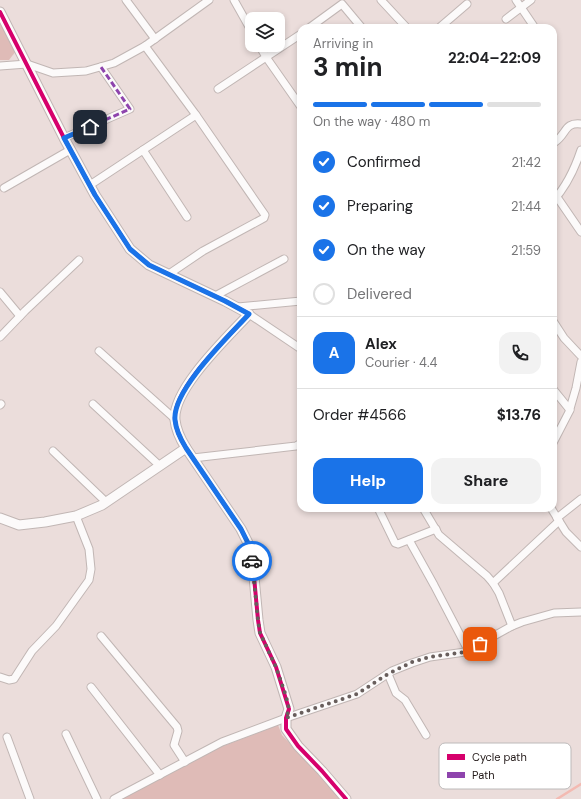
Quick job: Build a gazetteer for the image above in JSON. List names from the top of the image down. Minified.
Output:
{"legend":["Cycle path","Path"],"page":{"heading":["3 min","Arriving in","22:04–22:09"],"panel":["Alex","Courier · 4.4","Order #4566","$13.76"],"bar":"On the way · 480 m","list":[["Confirmed","21:42"],["Preparing","21:44"],["On the way","21:59"],"Delivered"],"round":"A","buttons":["Help","Share"]}}
